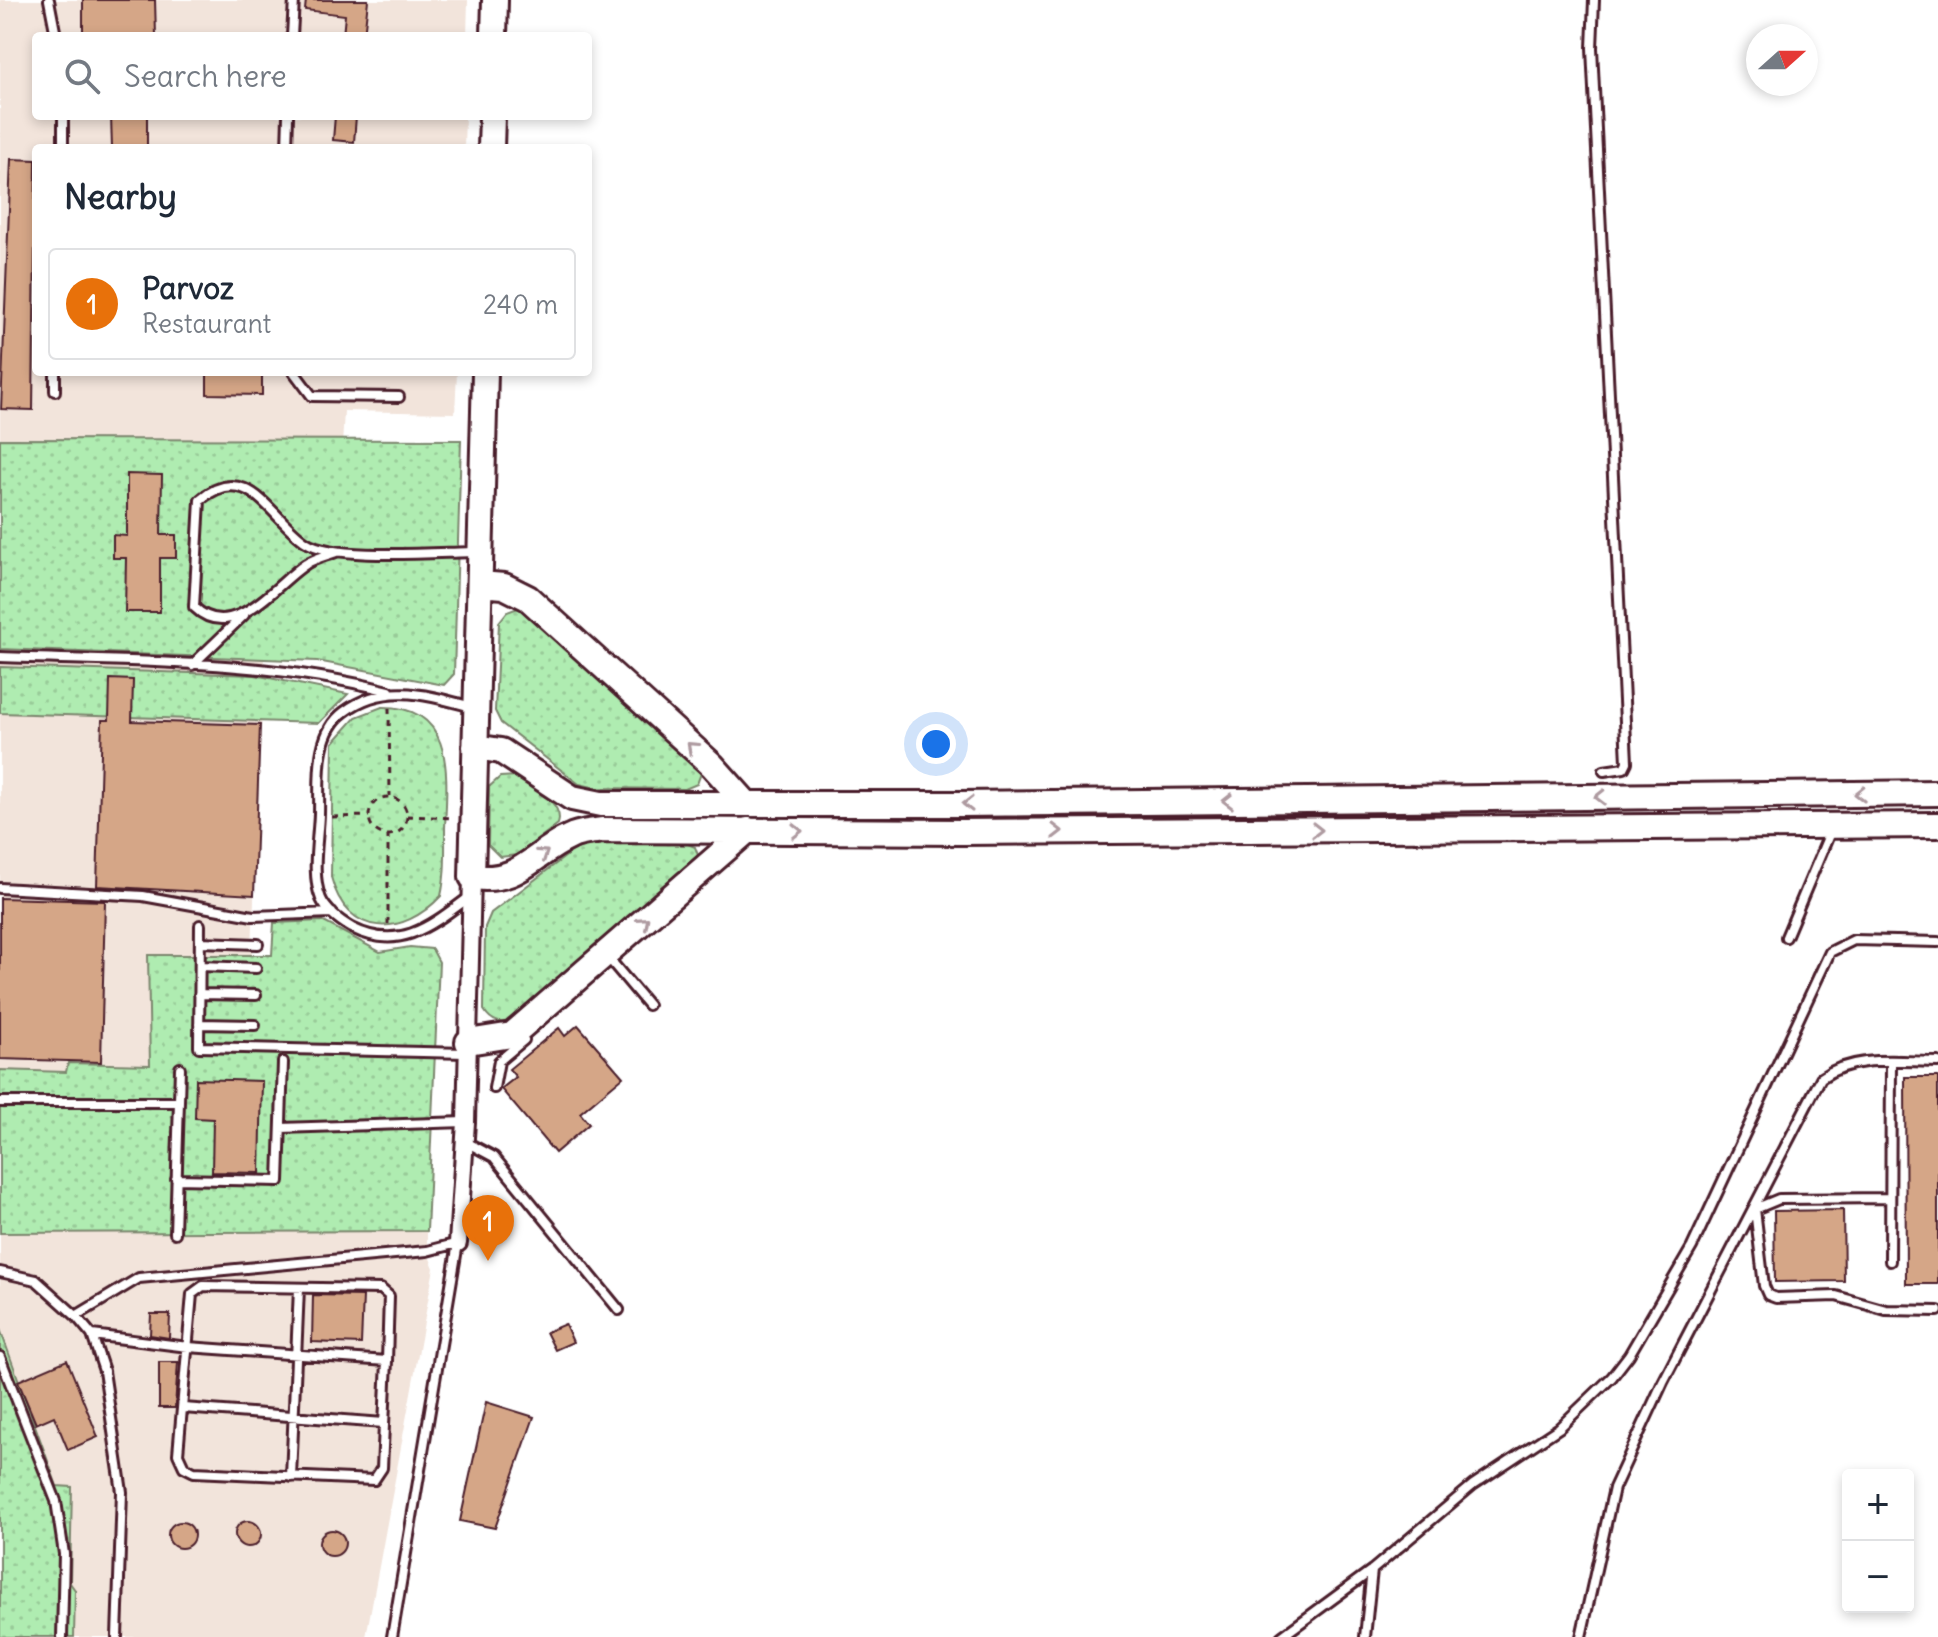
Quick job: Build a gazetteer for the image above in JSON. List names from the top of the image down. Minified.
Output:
{"north":"right","page":{"search":"Search here","heading":"Nearby","list":[{"mark":"1","name":"Parvoz","note":"Restaurant","value":"240 m"}],"pins":"1","map_buttons":["+","−"]}}
